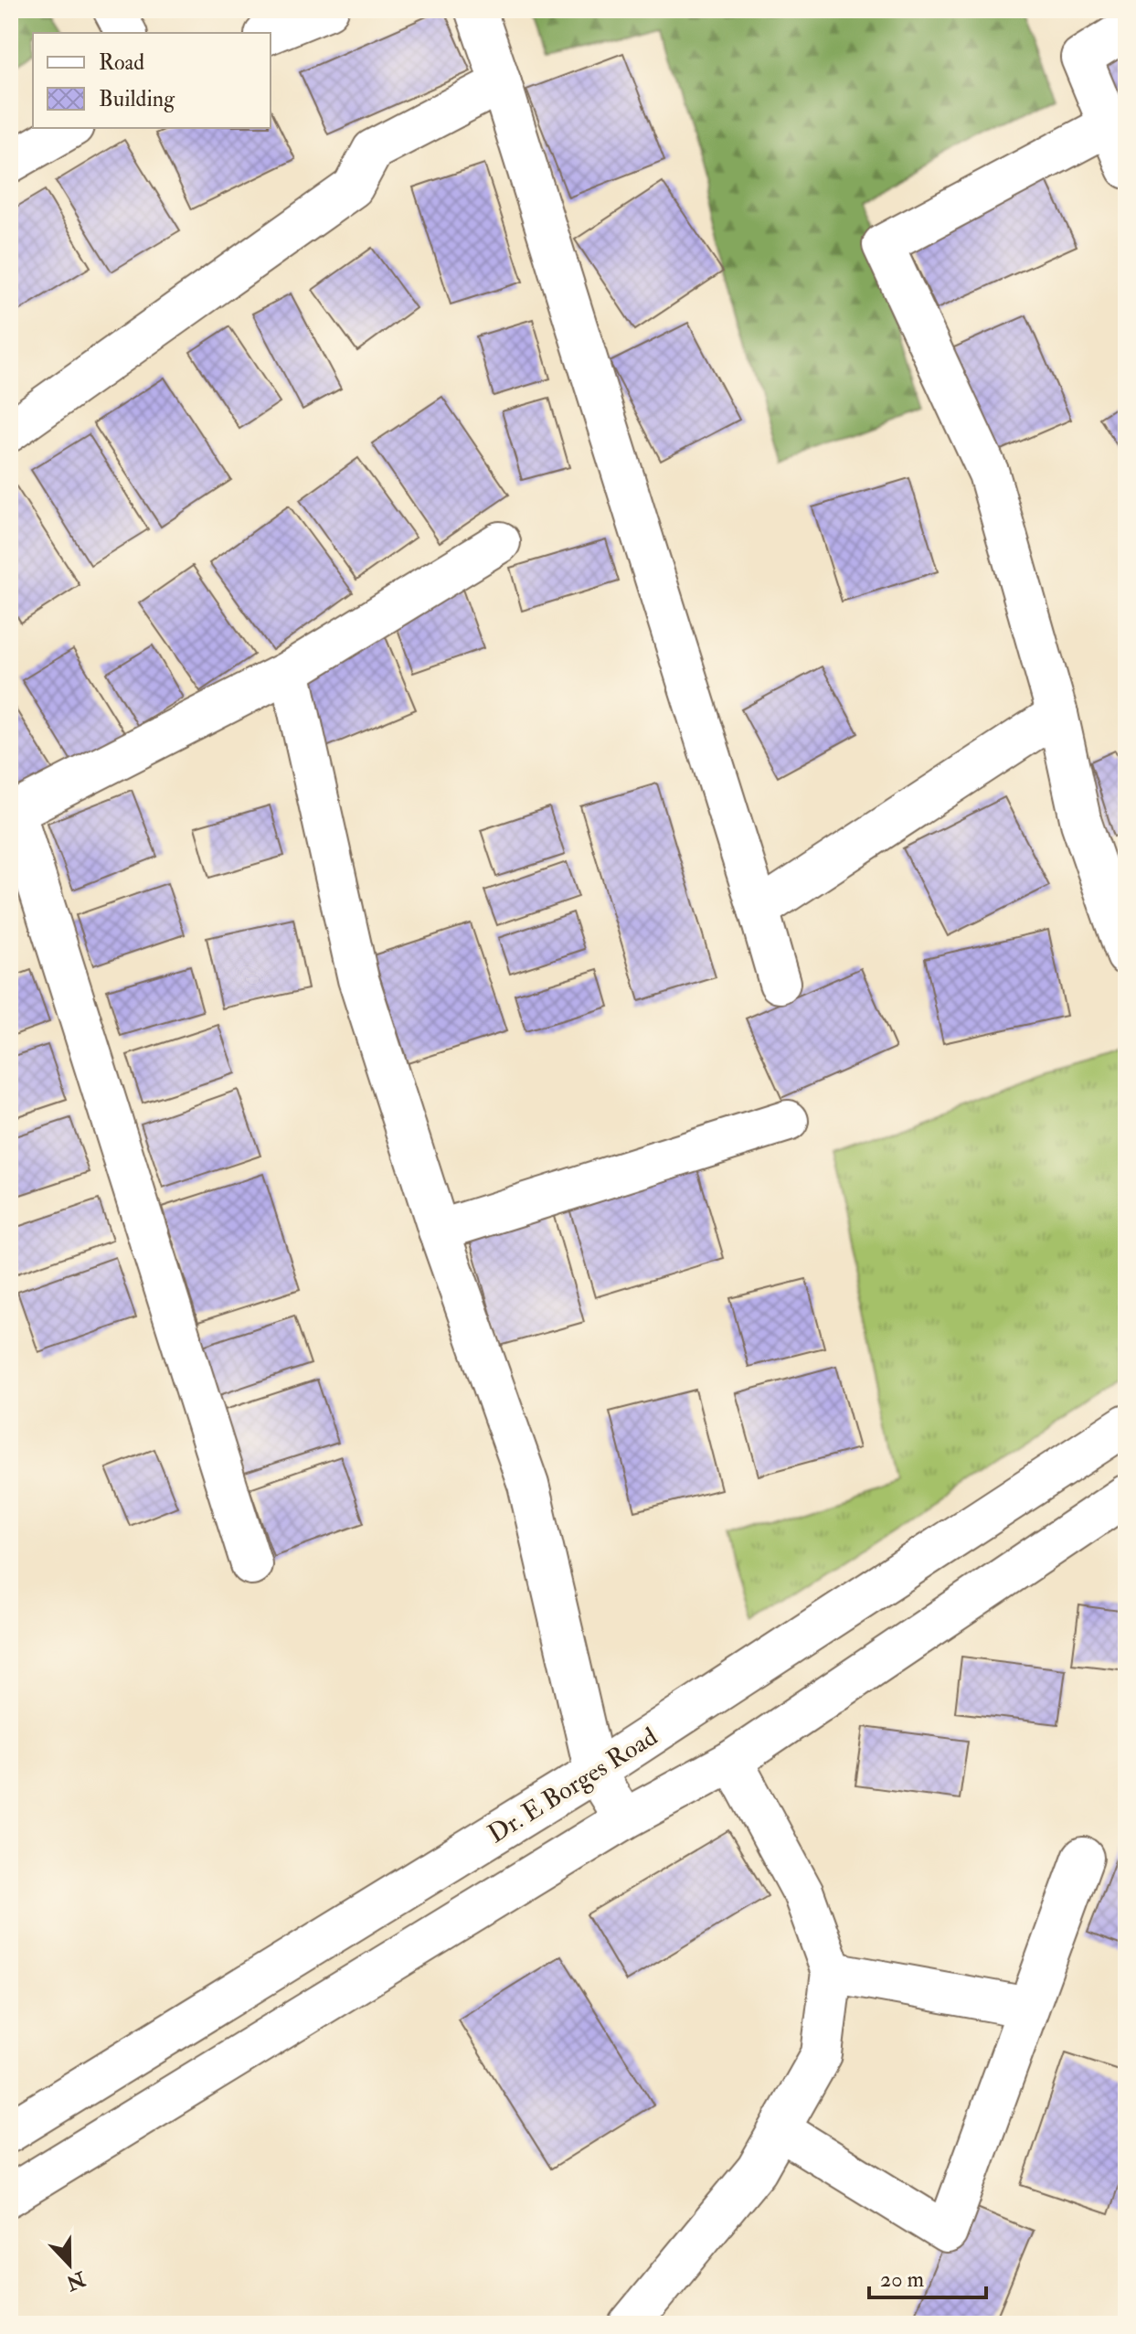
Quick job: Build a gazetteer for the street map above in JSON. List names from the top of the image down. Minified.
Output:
{"streets":{"street":["Dr. E Borges Road"]},"legend":["Road","Building"],"scale_bar":"20 m","north":"bottom"}
